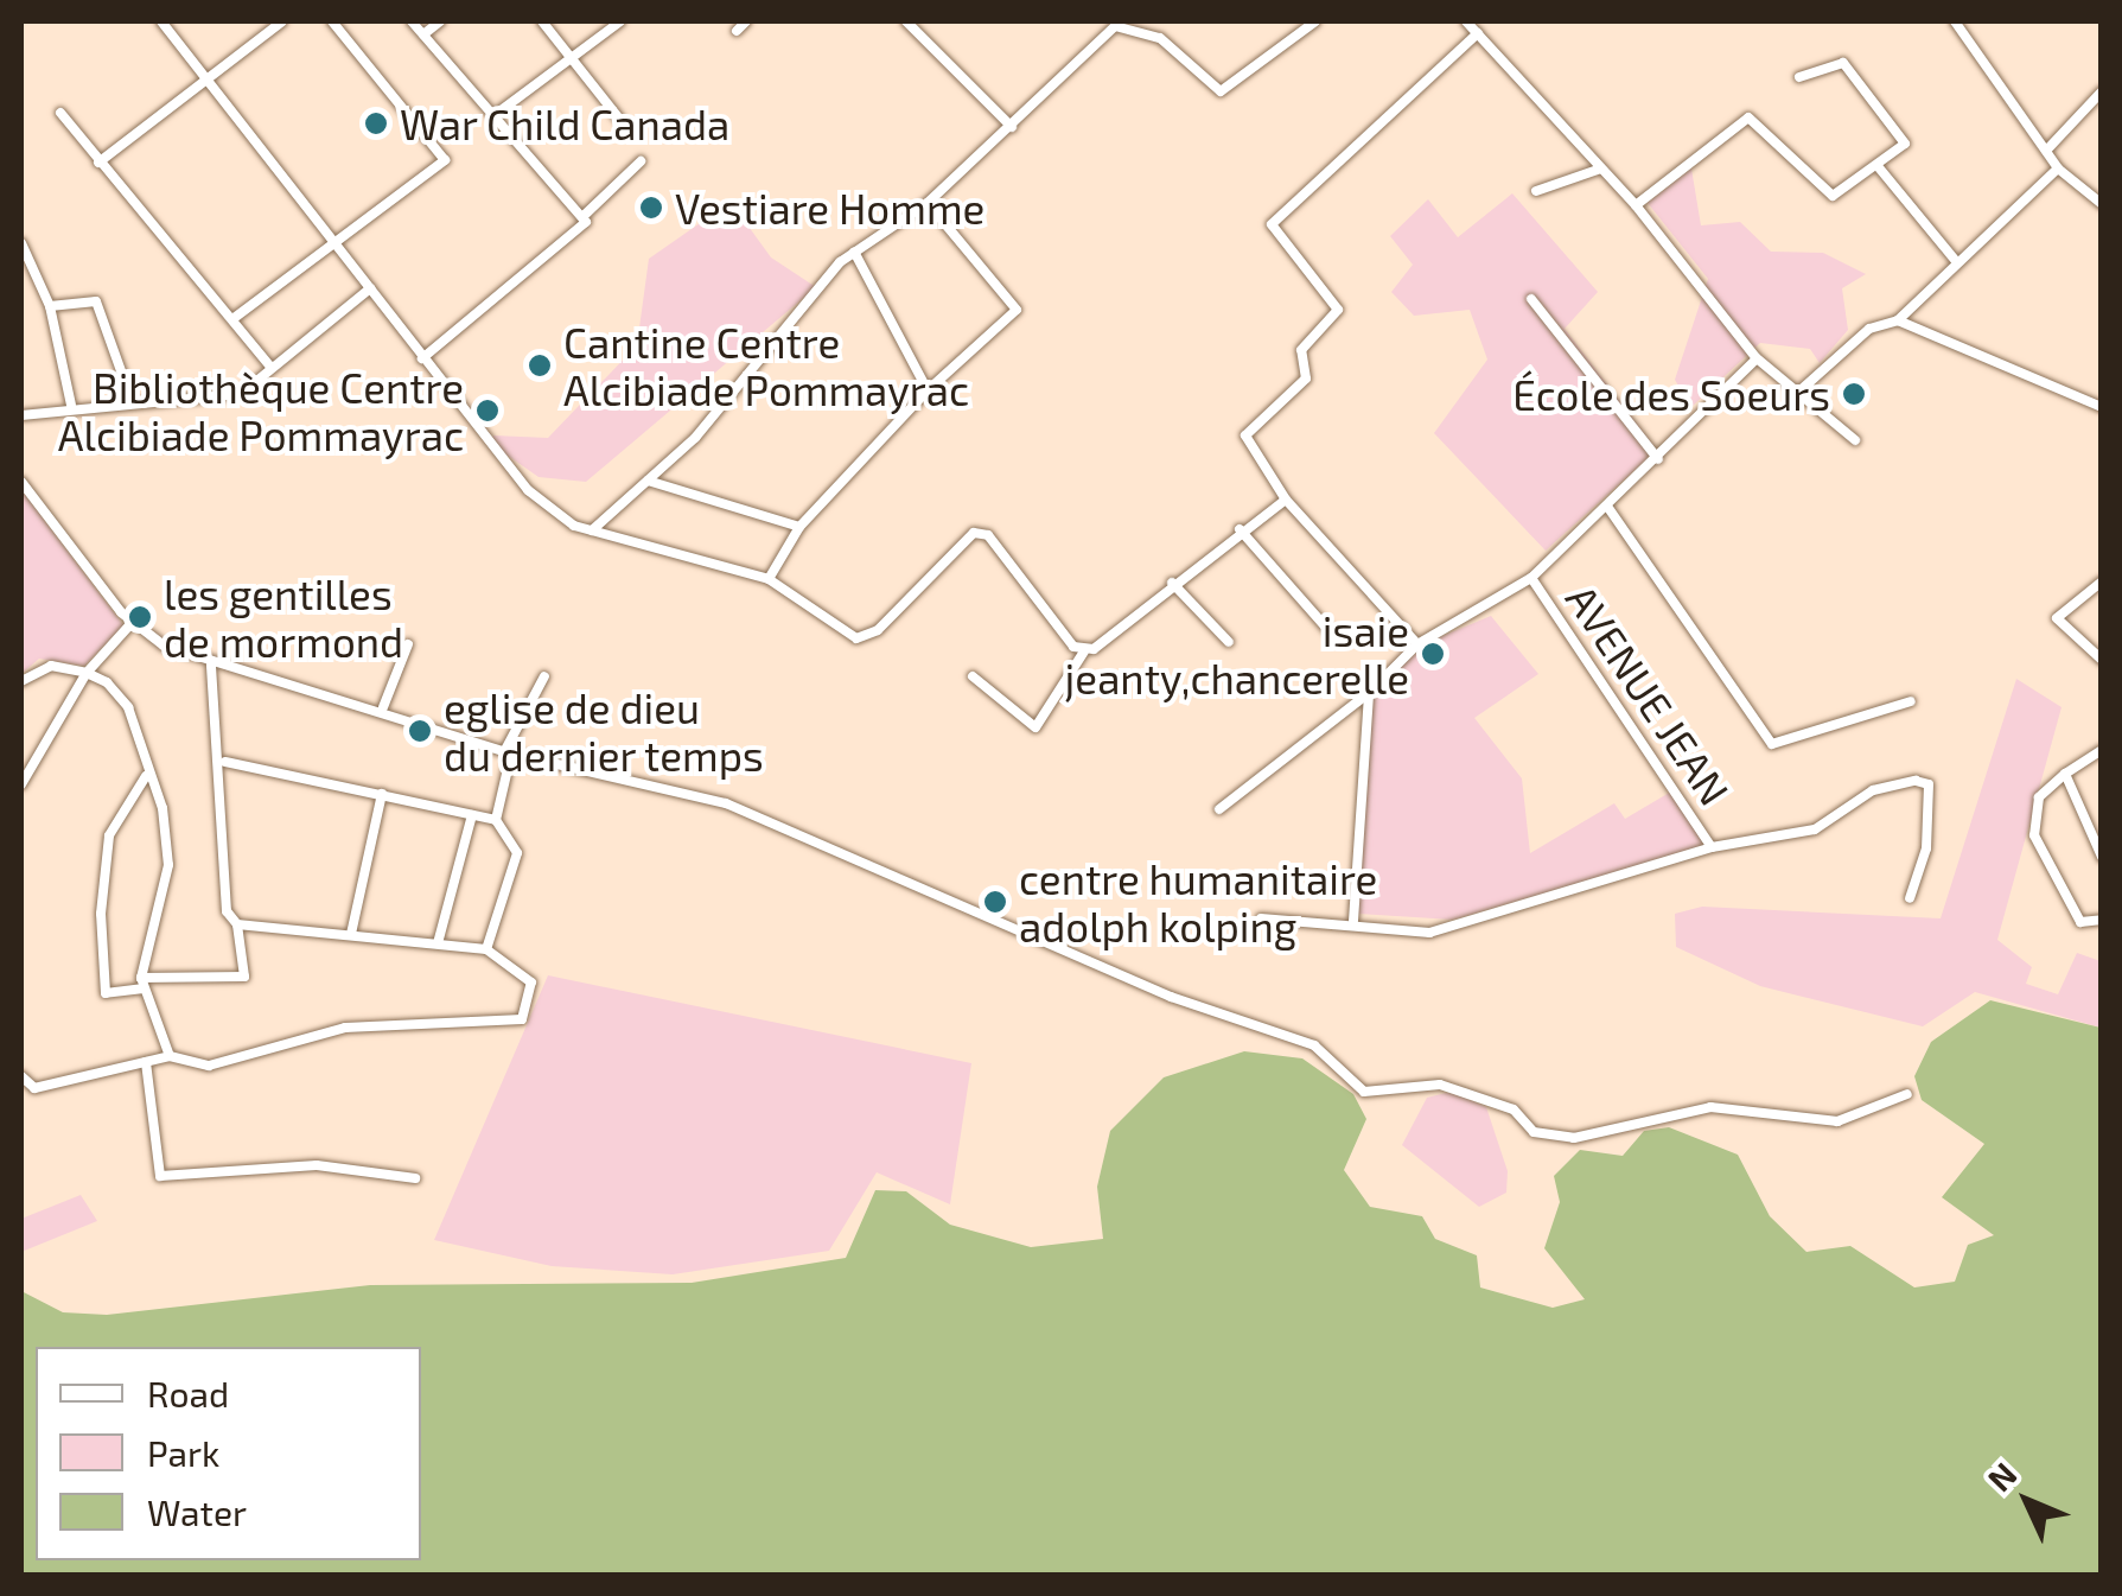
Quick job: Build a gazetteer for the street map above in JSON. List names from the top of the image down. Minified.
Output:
{"streets":{"street":["AVENUE JEAN"]},"places":["War Child Canada","Vestiare Homme","Cantine Centre Alcibiade Pommayrac","École des Soeurs","Bibliothèque Centre Alcibiade Pommayrac","les gentilles de mormond","isaie jeanty,chancerelle","eglise de dieu du dernier temps","centre humanitaire adolph kolping"],"legend":["Road","Park","Water"],"north":"top left"}
